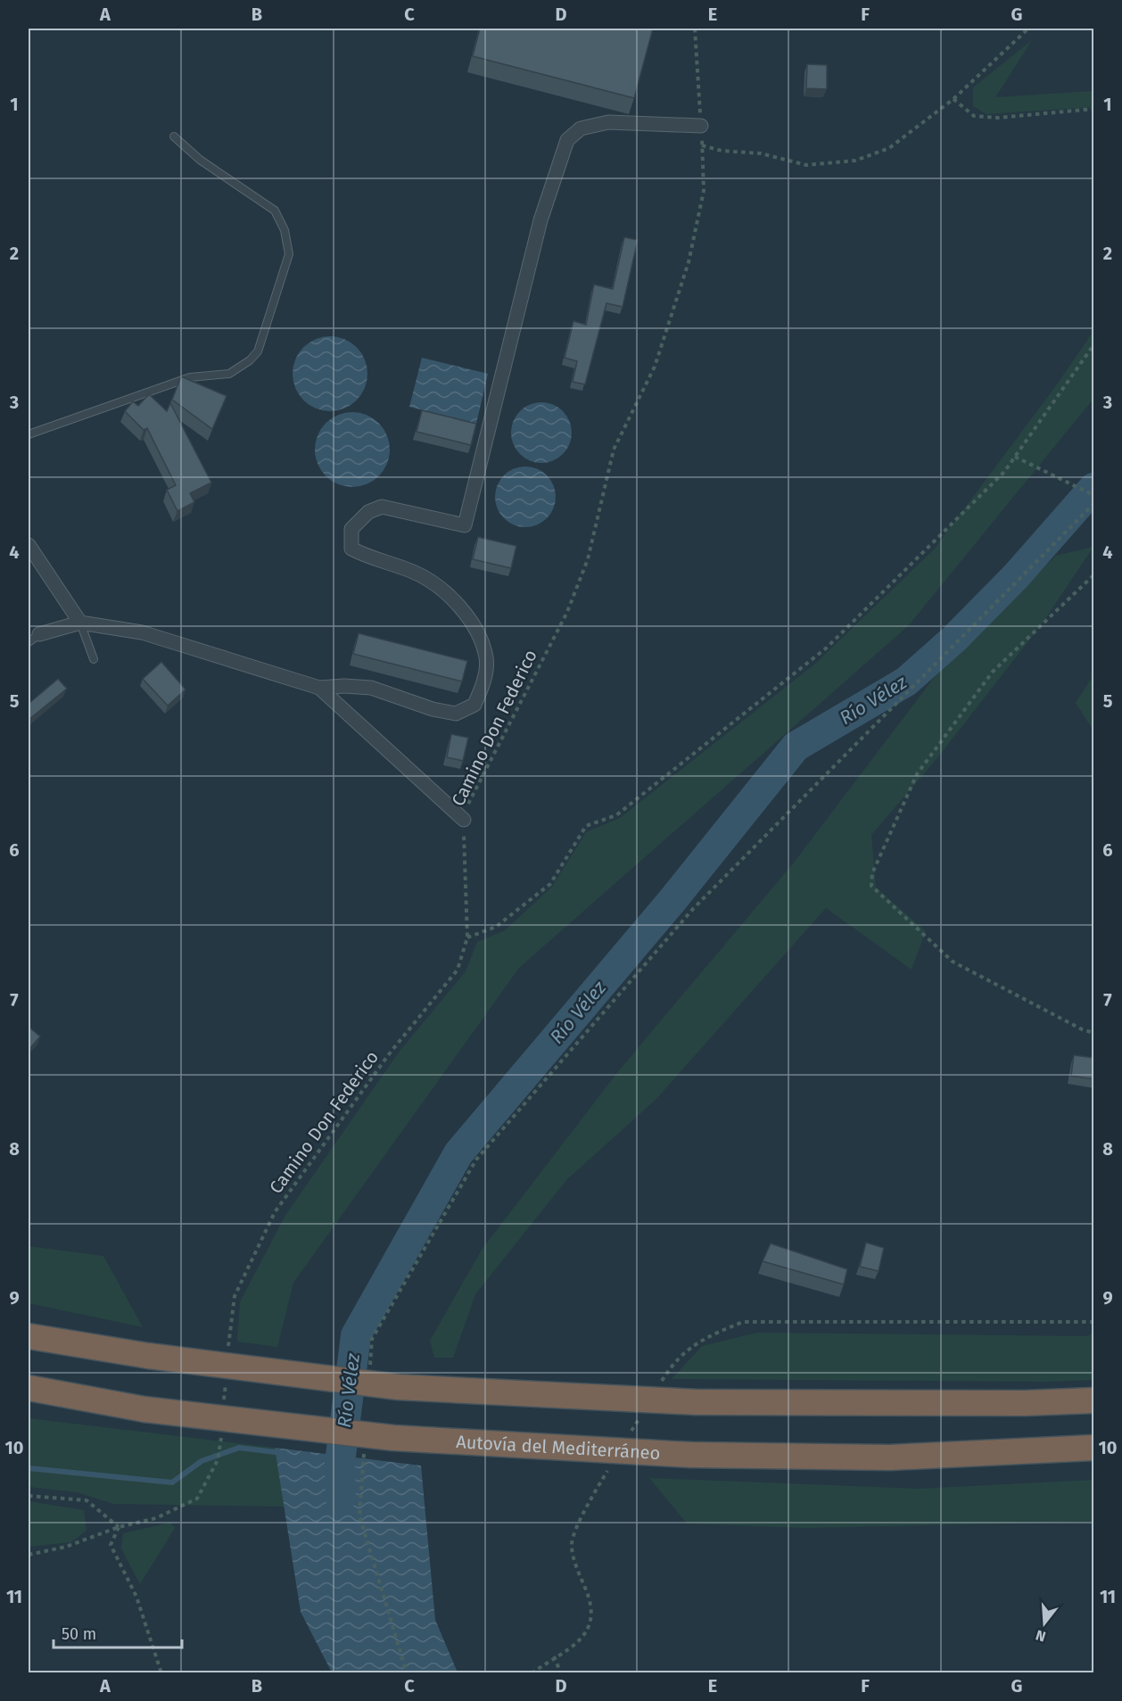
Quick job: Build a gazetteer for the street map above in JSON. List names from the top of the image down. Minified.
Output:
{"streets":{"highway":["Autovía del Mediterráneo"],"path":["Camino Don Federico"]},"water":["Río Vélez"],"scale_bar":"50 m","north":"bottom","grid":{"columns":["A","B","C","D","E","F","G"],"rows":["1","2","3","4","5","6","7","8","9","10","11"]}}
